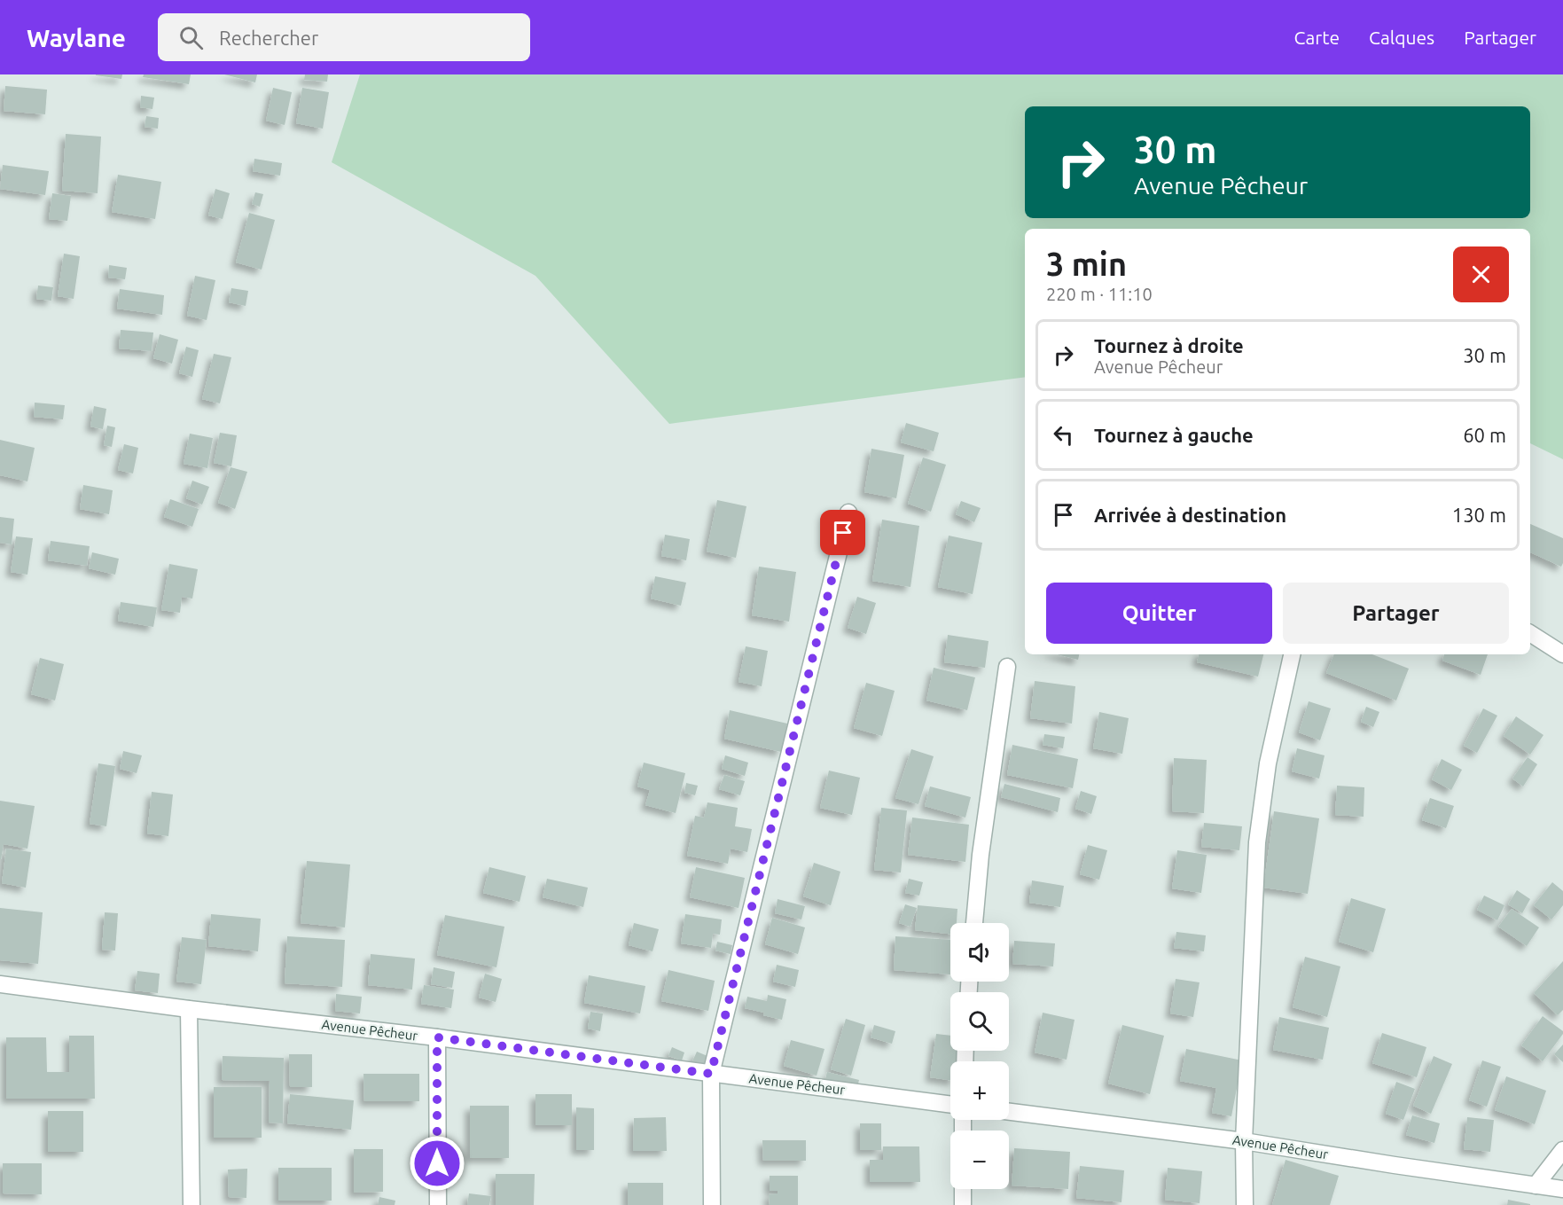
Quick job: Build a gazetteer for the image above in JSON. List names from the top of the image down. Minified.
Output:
{"streets":{"street":["Avenue Pêcheur"]},"page":{"header":"Waylane","search":"Rechercher","nav":["Carte","Calques","Partager"],"turn":["30 m","Avenue Pêcheur"],"heading":["3 min","220 m · 11:10"],"list":[{"name":"Tournez à droite","note":"Avenue Pêcheur","value":"30 m"},{"name":"Tournez à gauche","value":"60 m"},{"name":"Arrivée à destination","value":"130 m"}],"buttons":["Quitter","Partager"],"map_buttons":["+","−"]}}
